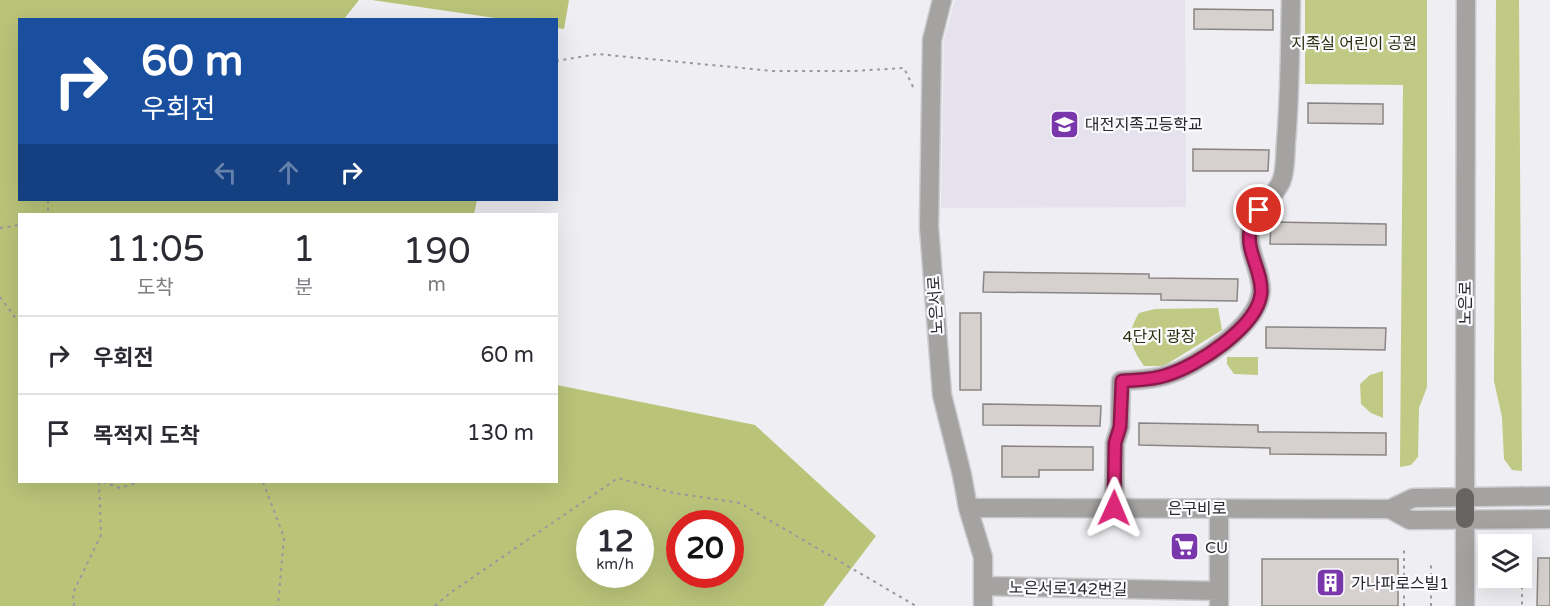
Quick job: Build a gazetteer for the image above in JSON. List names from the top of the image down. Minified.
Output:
{"streets":{"main road":["노은로"],"street":["노은서로","은구비로","노은서로142번길"]},"crossings":[["노은로","은구비로"],["노은서로","은구비로"],["노은서로","노은서로142번길"]],"parks":["지족실 어린이 공원","4단지 광장"],"places":{"school or university":["대전지족고등학교"],"supermarket":["CU"],"building":["가나파로스빌1"]},"page":{"turn":["60 m","우회전"],"eta":["11:05","도착","1","분","190","m"],"list":[{"name":"우회전","value":"60 m"},{"name":"목적지 도착","value":"130 m"}],"speed":"12 km/h","limit":"20"}}
